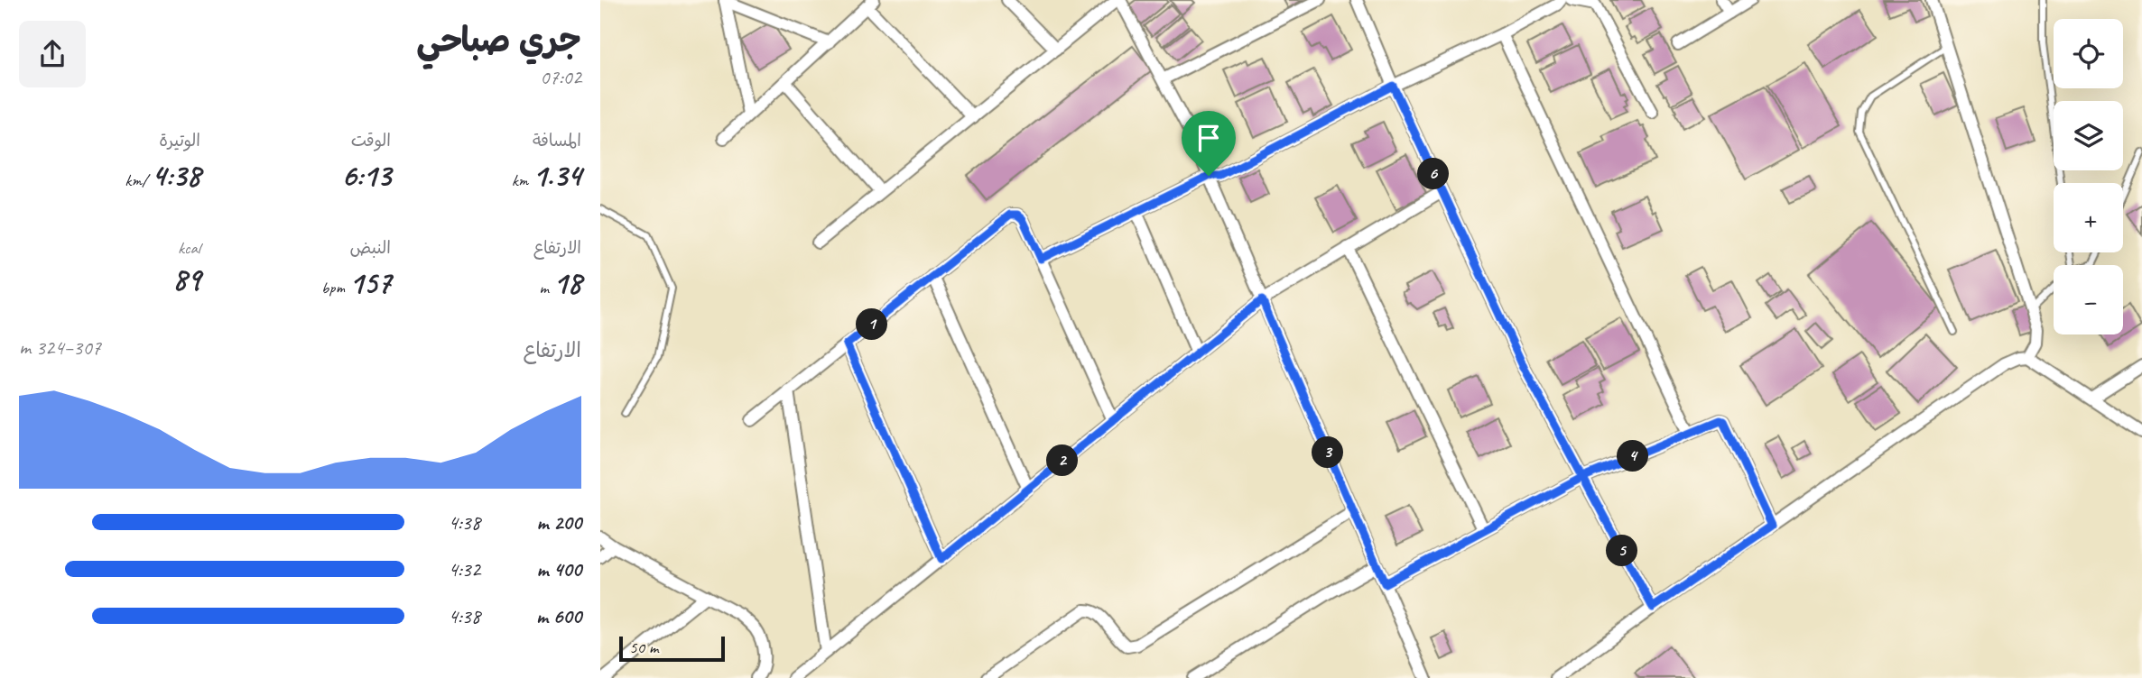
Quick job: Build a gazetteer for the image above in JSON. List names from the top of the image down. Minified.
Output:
{"scale_bar":"50 m","page":{"heading":["جري صباحي","07:02"],"map_buttons":["+","−"],"stats":[["المسافة","1.34 km"],["الوقت","6:13"],["الوتيرة","4:38 /km"],["الارتفاع","18 m"],["النبض","157 bpm"],["kcal","89"]],"pins":["6","1","3","4","2","5"],"chart":["الارتفاع","307–324 m"],"list":[{"name":"200 m","note":"4:38"},{"name":"400 m","note":"4:32"},{"name":"600 m","note":"4:38"}],"scale":"50 m"}}
